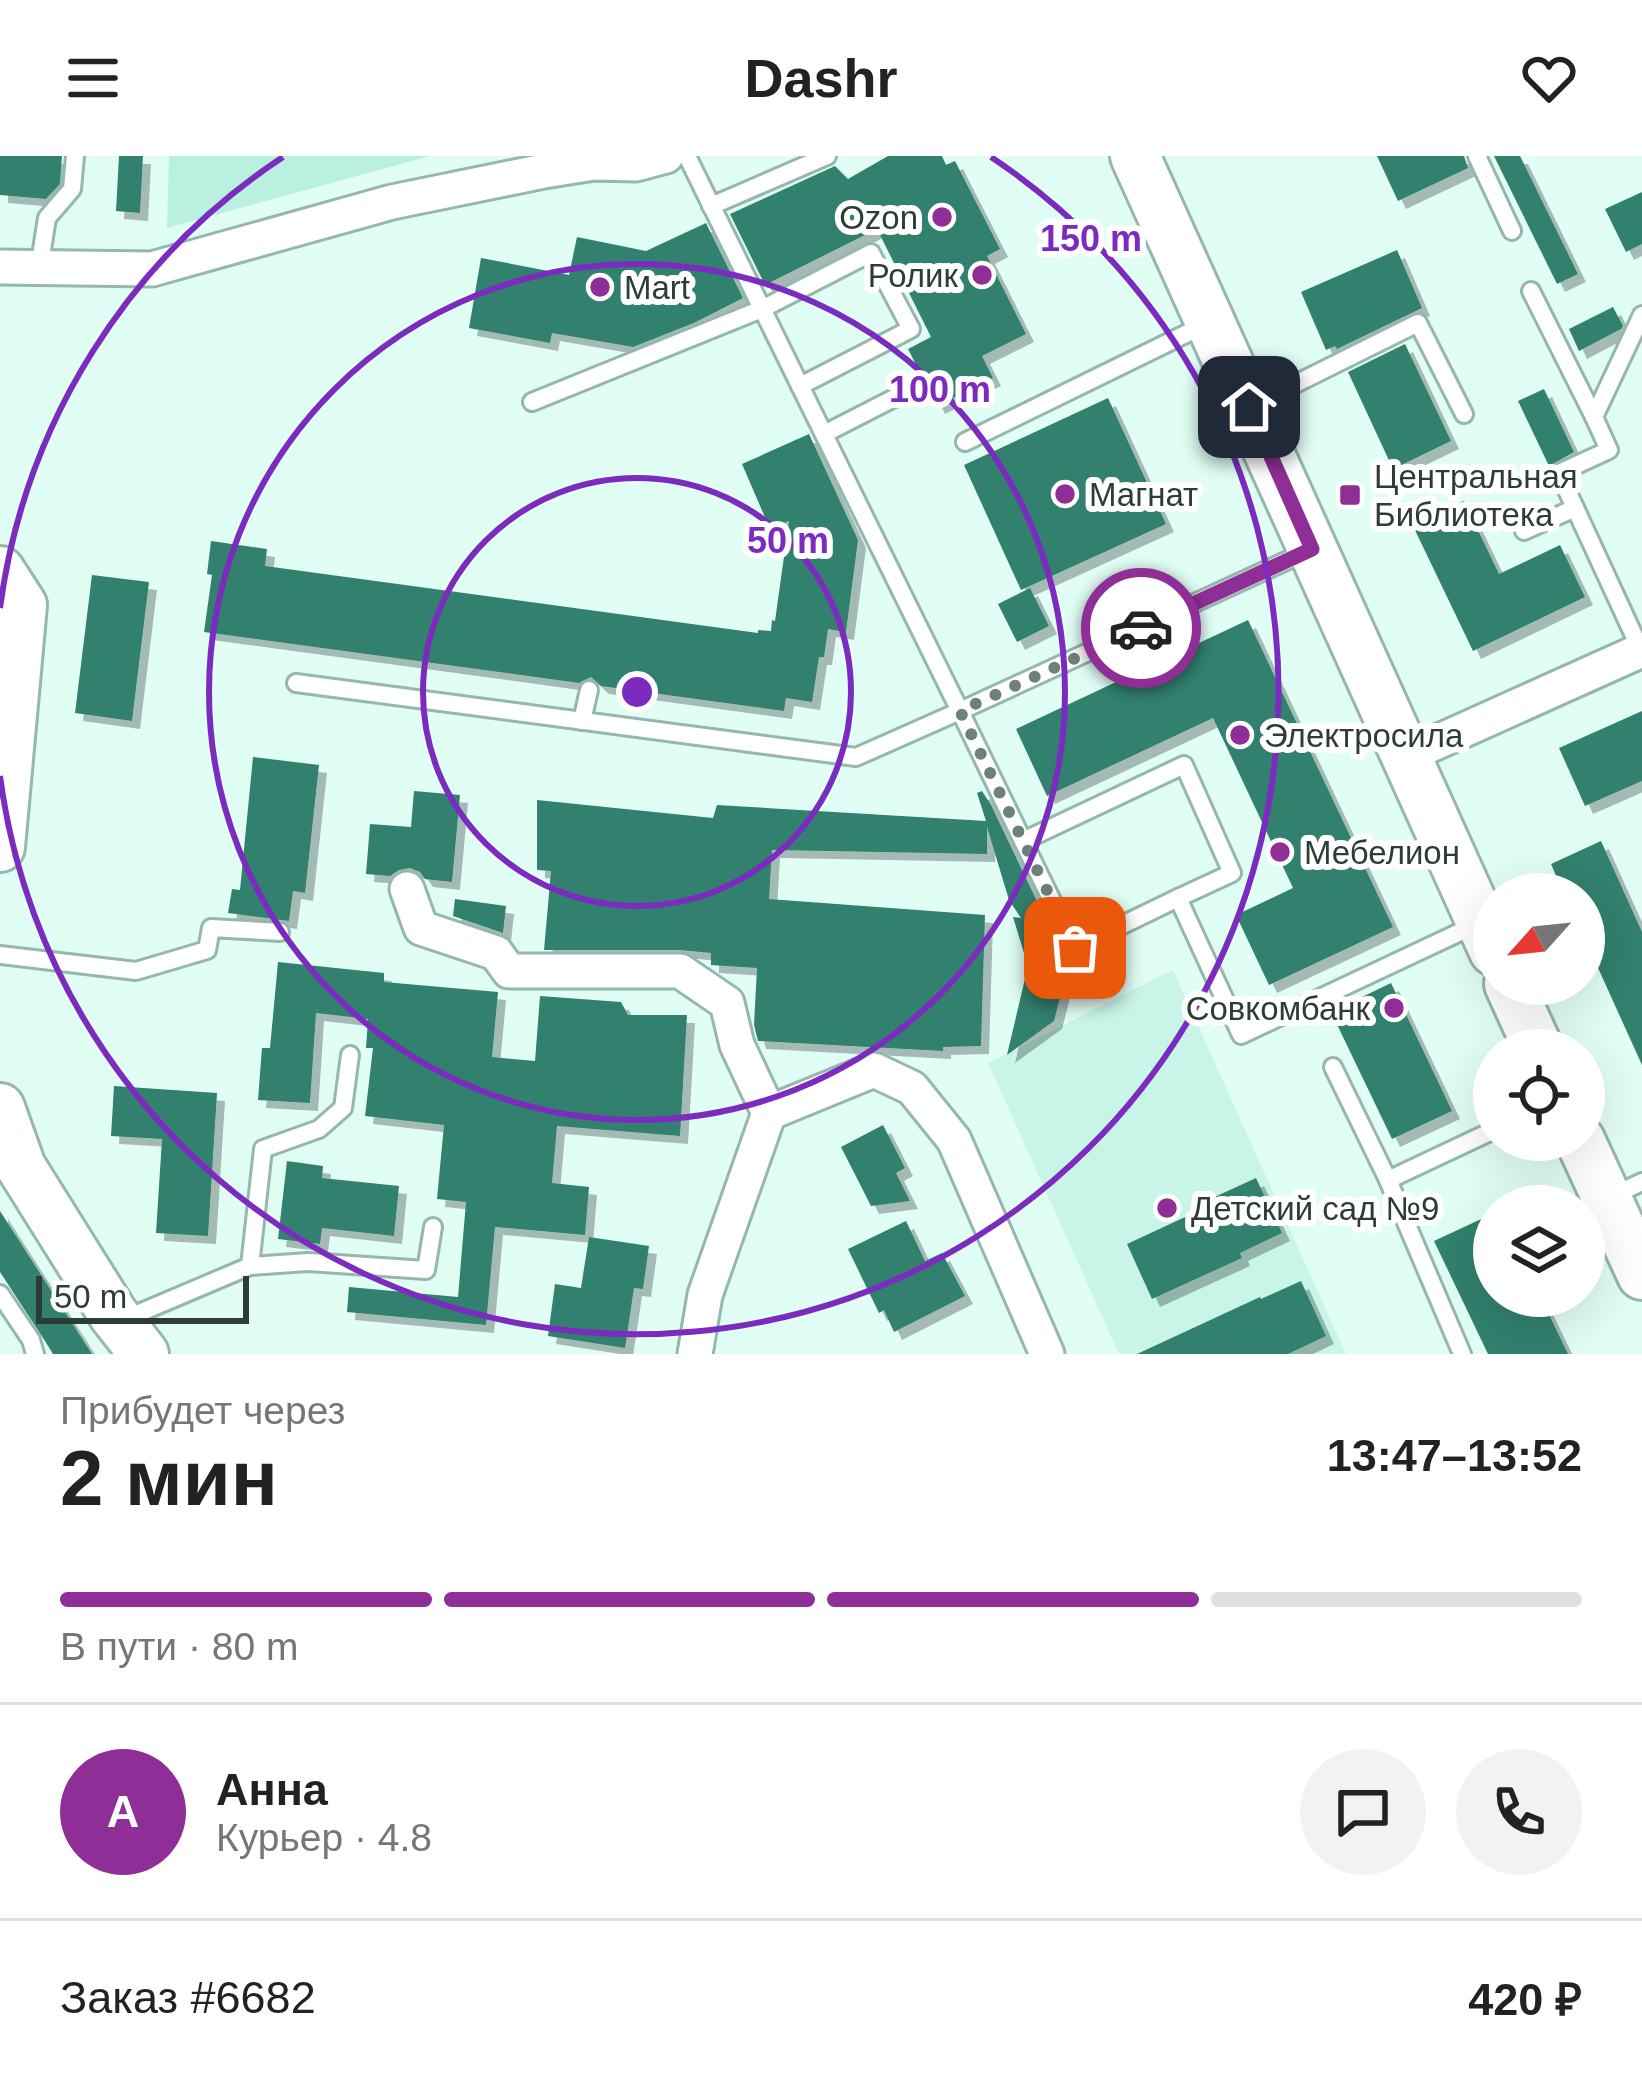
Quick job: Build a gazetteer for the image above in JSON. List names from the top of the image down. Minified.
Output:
{"places":{"other":["Ozon","Ролик","Mart","Магнат","Электросила","Мебелион","Совкомбанк","Детский сад №9"],"transit":["Центральная Библиотека"]},"scale_bar":"50 m","north":"bottom left","page":{"header":"Dashr","scale":"50 m","heading":["2 мин","Прибудет через","13:47–13:52"],"panel":["Анна","Курьер · 4.8","Заказ #6682","420 ₽"],"bar":"В пути · 80 m","round":"А"},"rings":["150 m","100 m","50 m"]}
